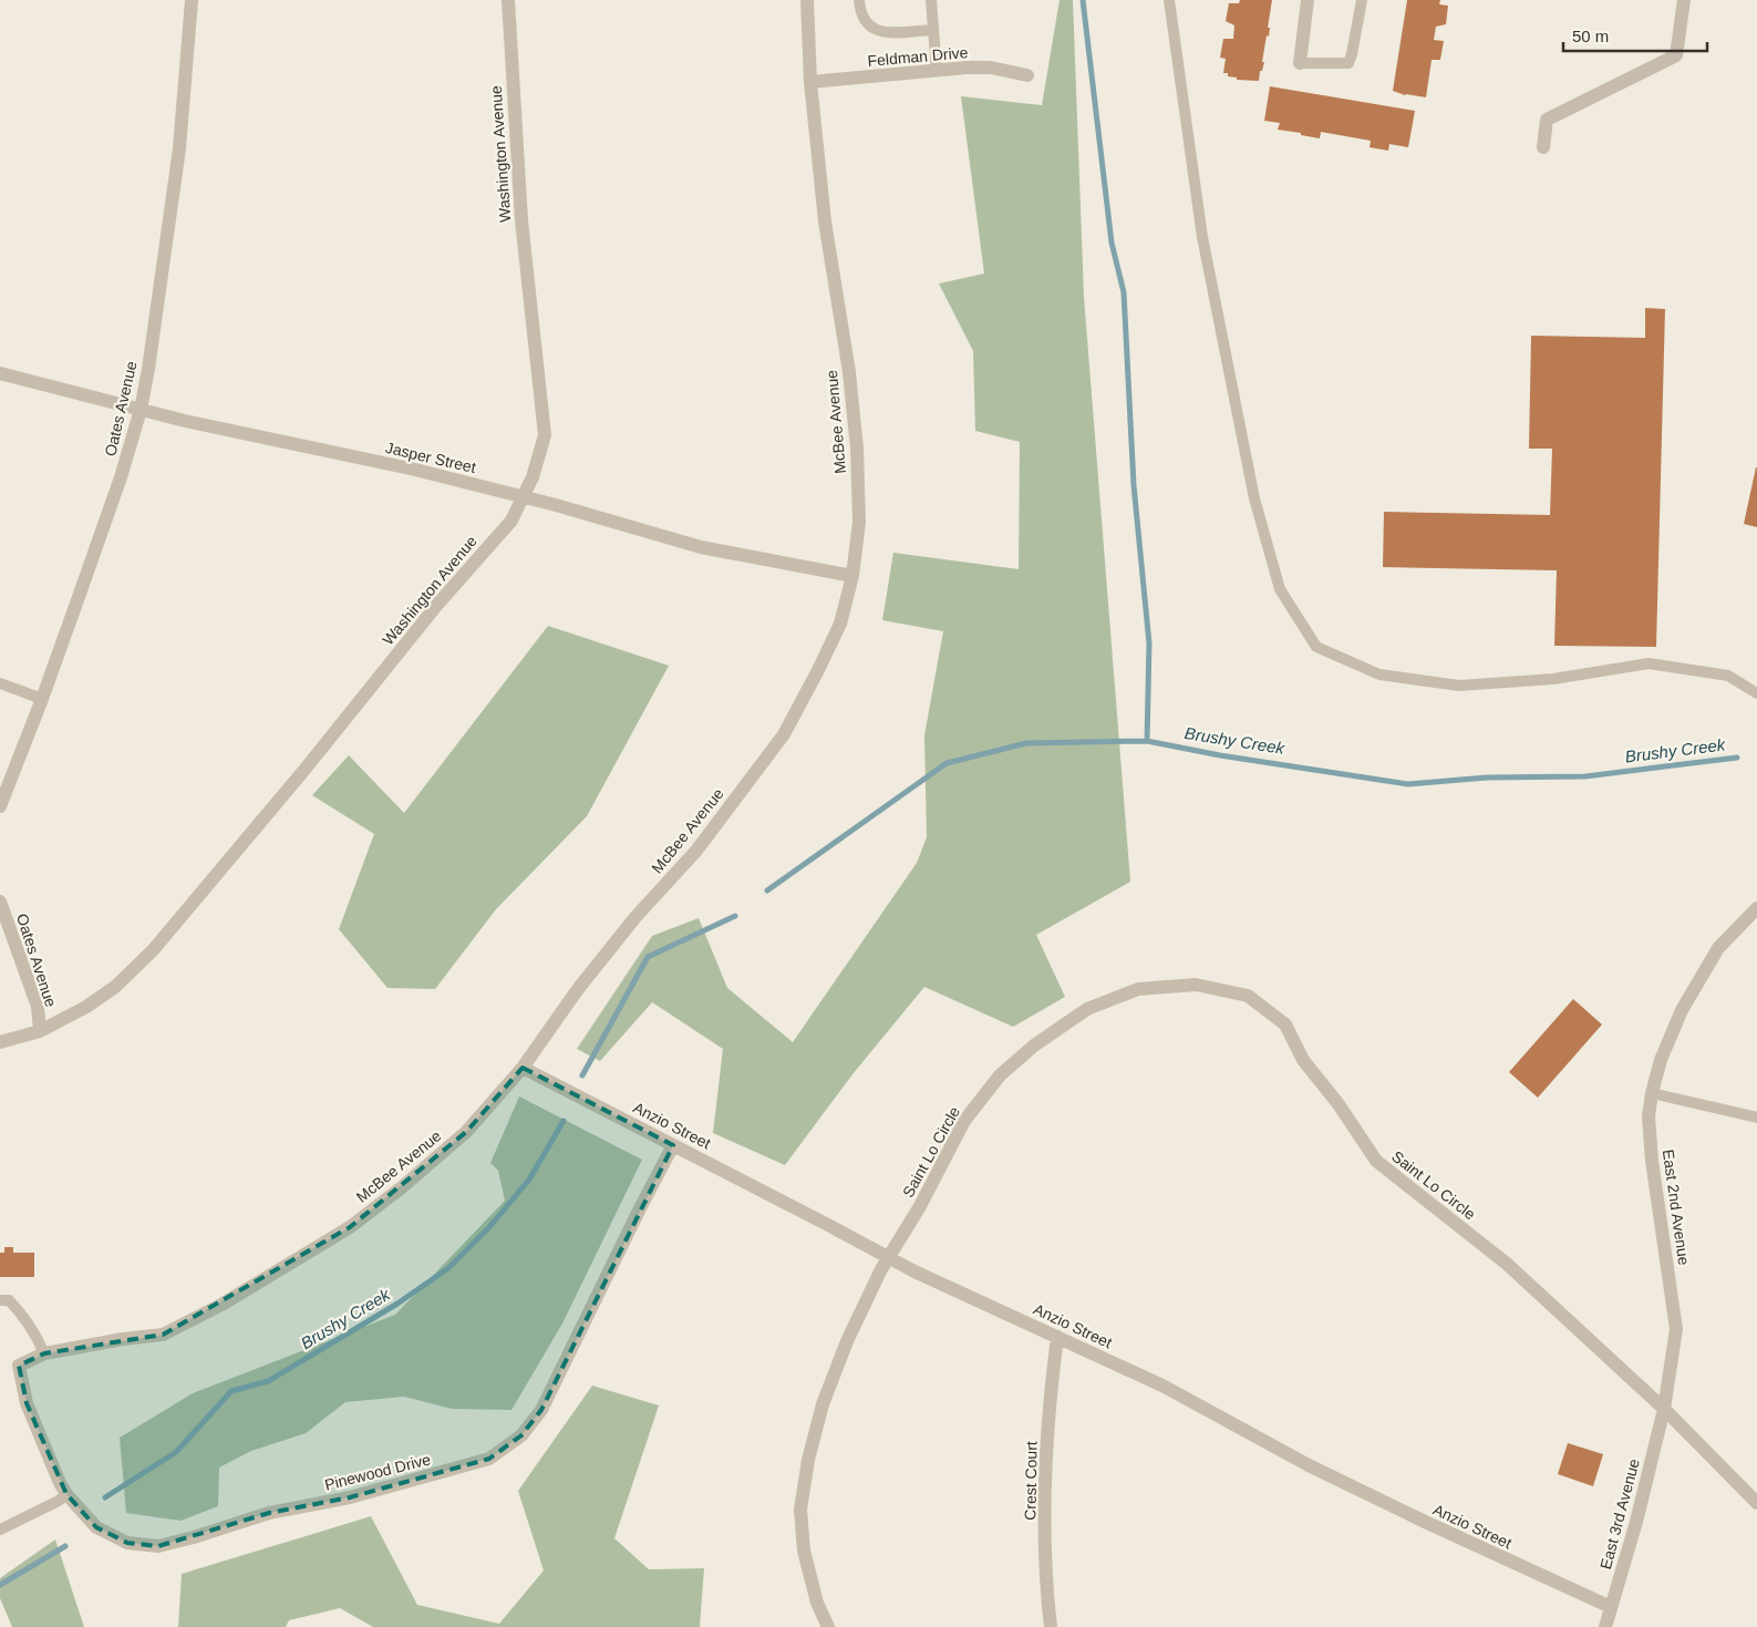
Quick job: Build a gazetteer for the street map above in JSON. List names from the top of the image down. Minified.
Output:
{"streets":{"street":["Feldman Drive","Washington Avenue","Oates Avenue","McBee Avenue","Jasper Street","Anzio Street","Saint Lo Circle","East 2nd Avenue","Pinewood Drive","Crest Court","East 3rd Avenue"]},"crossings":[["Feldman Drive","McBee Avenue"],["Washington Avenue","Oates Avenue"],["Washington Avenue","Jasper Street"],["Oates Avenue","Jasper Street"],["McBee Avenue","Jasper Street"],["McBee Avenue","Anzio Street"],["McBee Avenue","Pinewood Drive"],["Anzio Street","Saint Lo Circle"],["Anzio Street","Pinewood Drive"],["Anzio Street","Crest Court"],["Anzio Street","East 3rd Avenue"],["Saint Lo Circle","East 2nd Avenue"],["Saint Lo Circle","East 3rd Avenue"],["East 2nd Avenue","East 3rd Avenue"]],"water":["Brushy Creek"],"scale_bar":"50 m"}
